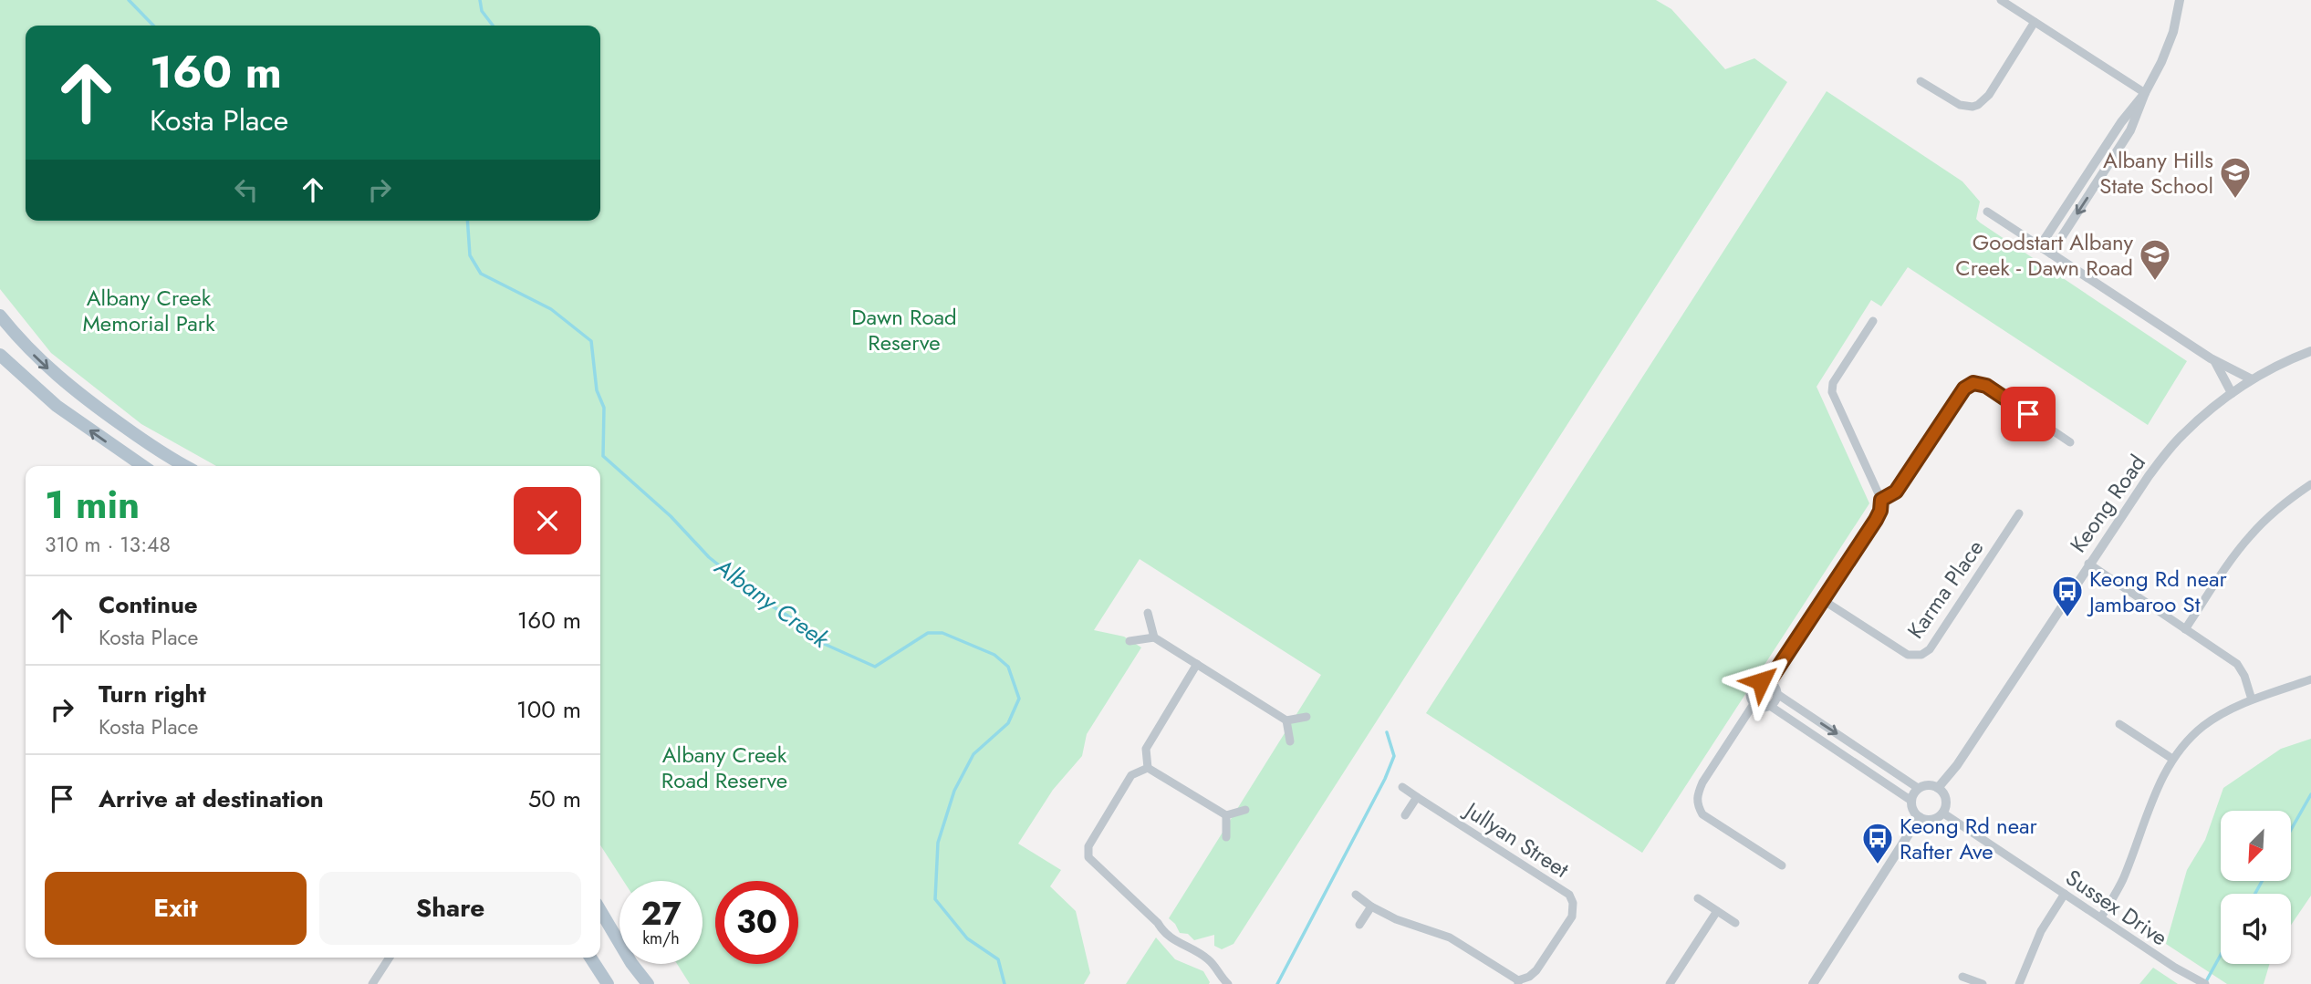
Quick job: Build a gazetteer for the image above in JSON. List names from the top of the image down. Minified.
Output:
{"streets":{"street":["Keong Road","Karma Place","Jullyan Street","Sussex Drive"]},"crossings":[["Keong Road","Sussex Drive"]],"water":["Albany Creek"],"parks":["Albany Creek Memorial Park","Dawn Road Reserve","Albany Creek Road Reserve"],"places":{"school or university":["Albany Hills State School","Goodstart Albany Creek - Dawn Road"],"bus stop":["Keong Rd near Jambaroo St","Keong Rd near Rafter Ave"]},"north":"bottom left","page":{"turn":["160 m","Kosta Place"],"heading":["1 min","310 m · 13:48"],"list":[{"name":"Continue","note":"Kosta Place","value":"160 m"},{"name":"Turn right","note":"Kosta Place","value":"100 m"},{"name":"Arrive at destination","value":"50 m"}],"buttons":["Exit","Share"],"speed":"27 km/h","limit":"30"}}
